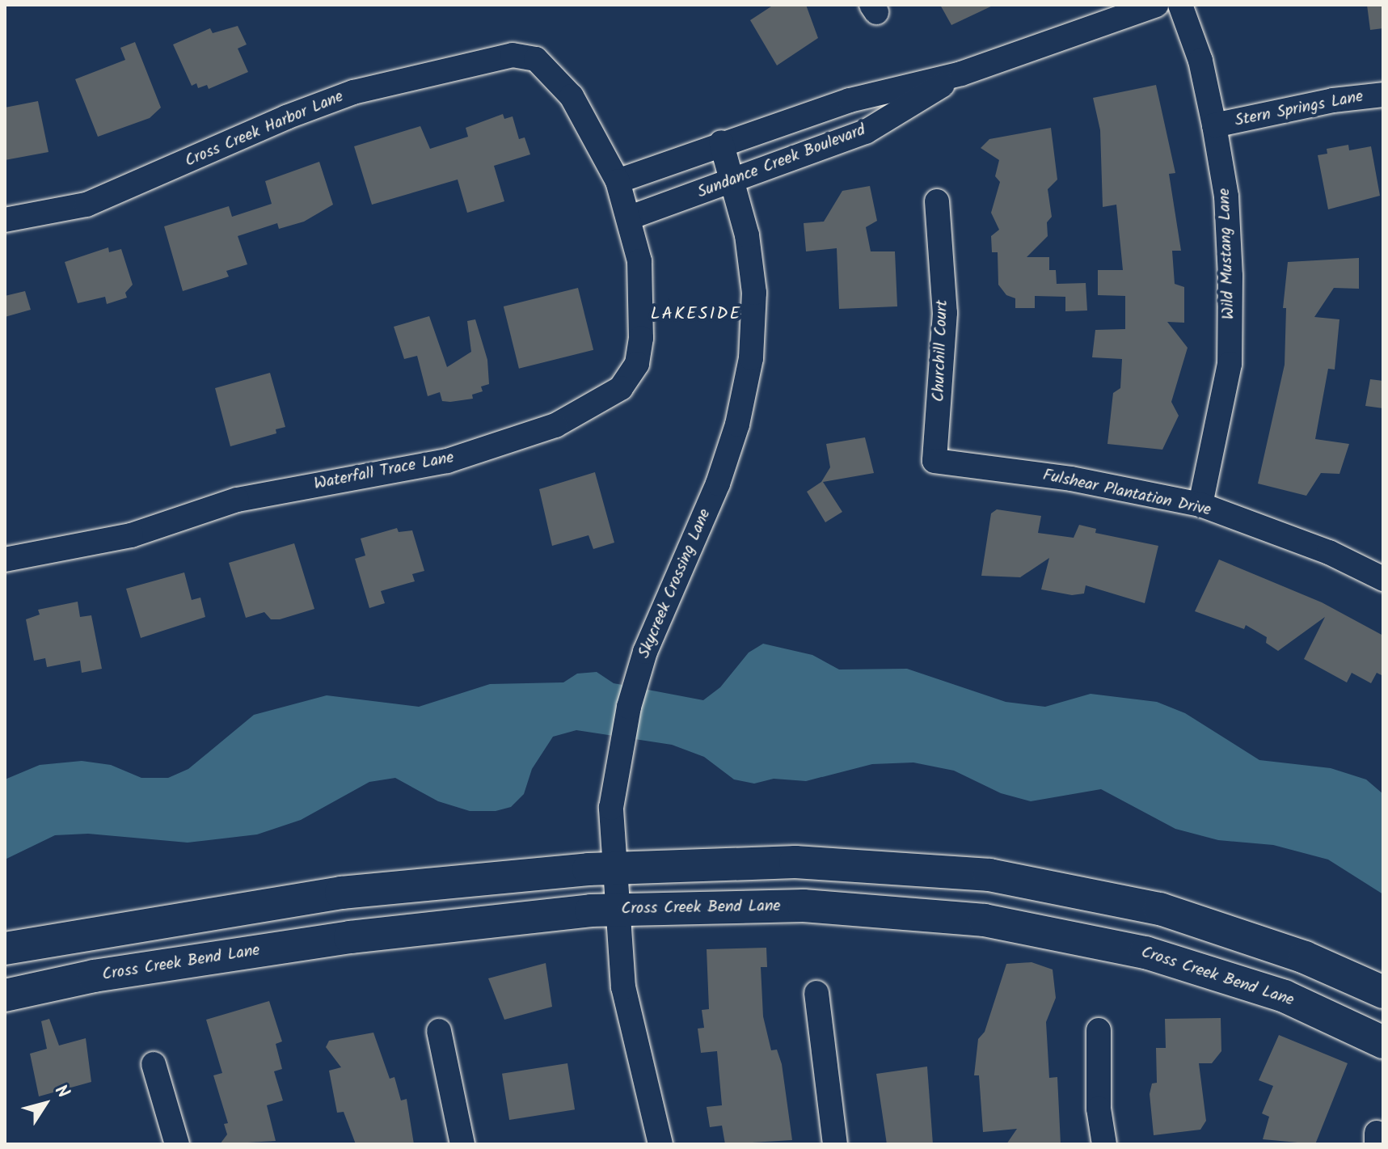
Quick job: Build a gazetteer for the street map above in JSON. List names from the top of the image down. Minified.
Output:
{"streets":{"main road":["Cross Creek Bend Lane"],"street":["Stern Springs Lane","Cross Creek Harbor Lane","Sundance Creek Boulevard","Wild Mustang Lane","Churchill Court","Waterfall Trace Lane","Fulshear Plantation Drive","Skycreek Crossing Lane"]},"crossings":[["Stern Springs Lane","Wild Mustang Lane"],["Cross Creek Harbor Lane","Sundance Creek Boulevard"],["Cross Creek Harbor Lane","Waterfall Trace Lane"],["Sundance Creek Boulevard","Waterfall Trace Lane"],["Sundance Creek Boulevard","Skycreek Crossing Lane"],["Wild Mustang Lane","Fulshear Plantation Drive"],["Churchill Court","Fulshear Plantation Drive"],["Skycreek Crossing Lane","Cross Creek Bend Lane"]],"districts":["LAKESIDE"],"north":"top right"}
